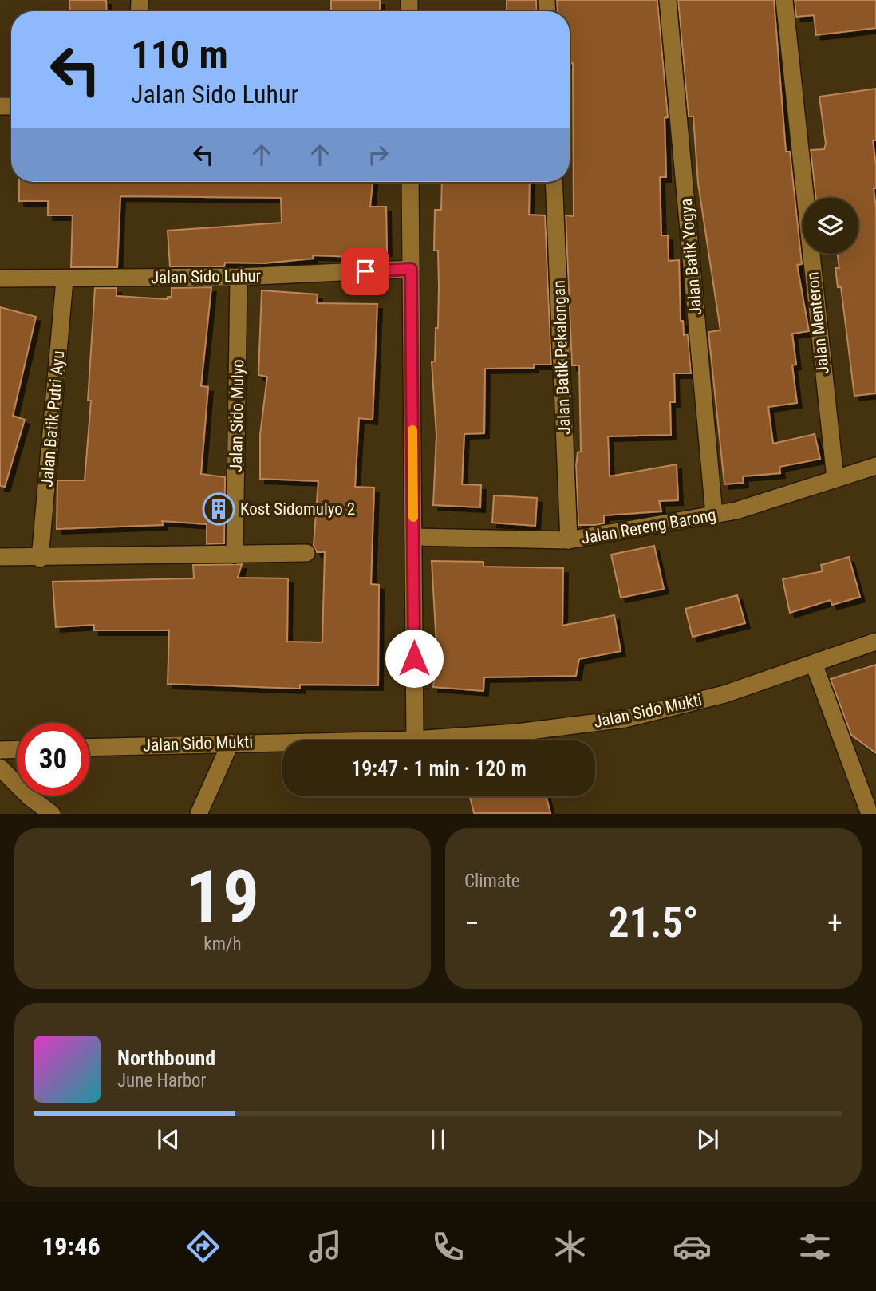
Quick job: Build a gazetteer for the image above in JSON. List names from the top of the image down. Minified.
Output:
{"streets":{"street":["Jalan Batik Yogya","Jalan Sido Luhur","Jalan Menteron","Jalan Batik Pekalongan","Jalan Sido Mulyo","Jalan Batik Putri Ayu","Jalan Rereng Barong","Jalan Sido Mukti"]},"crossings":[["Jalan Batik Yogya","Jalan Rereng Barong"],["Jalan Sido Luhur","Jalan Sido Mulyo"],["Jalan Sido Luhur","Jalan Batik Putri Ayu"],["Jalan Menteron","Jalan Rereng Barong"],["Jalan Batik Pekalongan","Jalan Rereng Barong"]],"places":{"building":["Kost Sidomulyo 2"]},"page":{"turn":["110 m","Jalan Sido Luhur"],"limit":"30","trip":"19:47 · 1 min · 120 m","tile":[["19","km/h"],"Climate"],"heat":["−","21.5°","+"],"song":["Northbound","June Harbor"],"tabs":"19:46"}}
